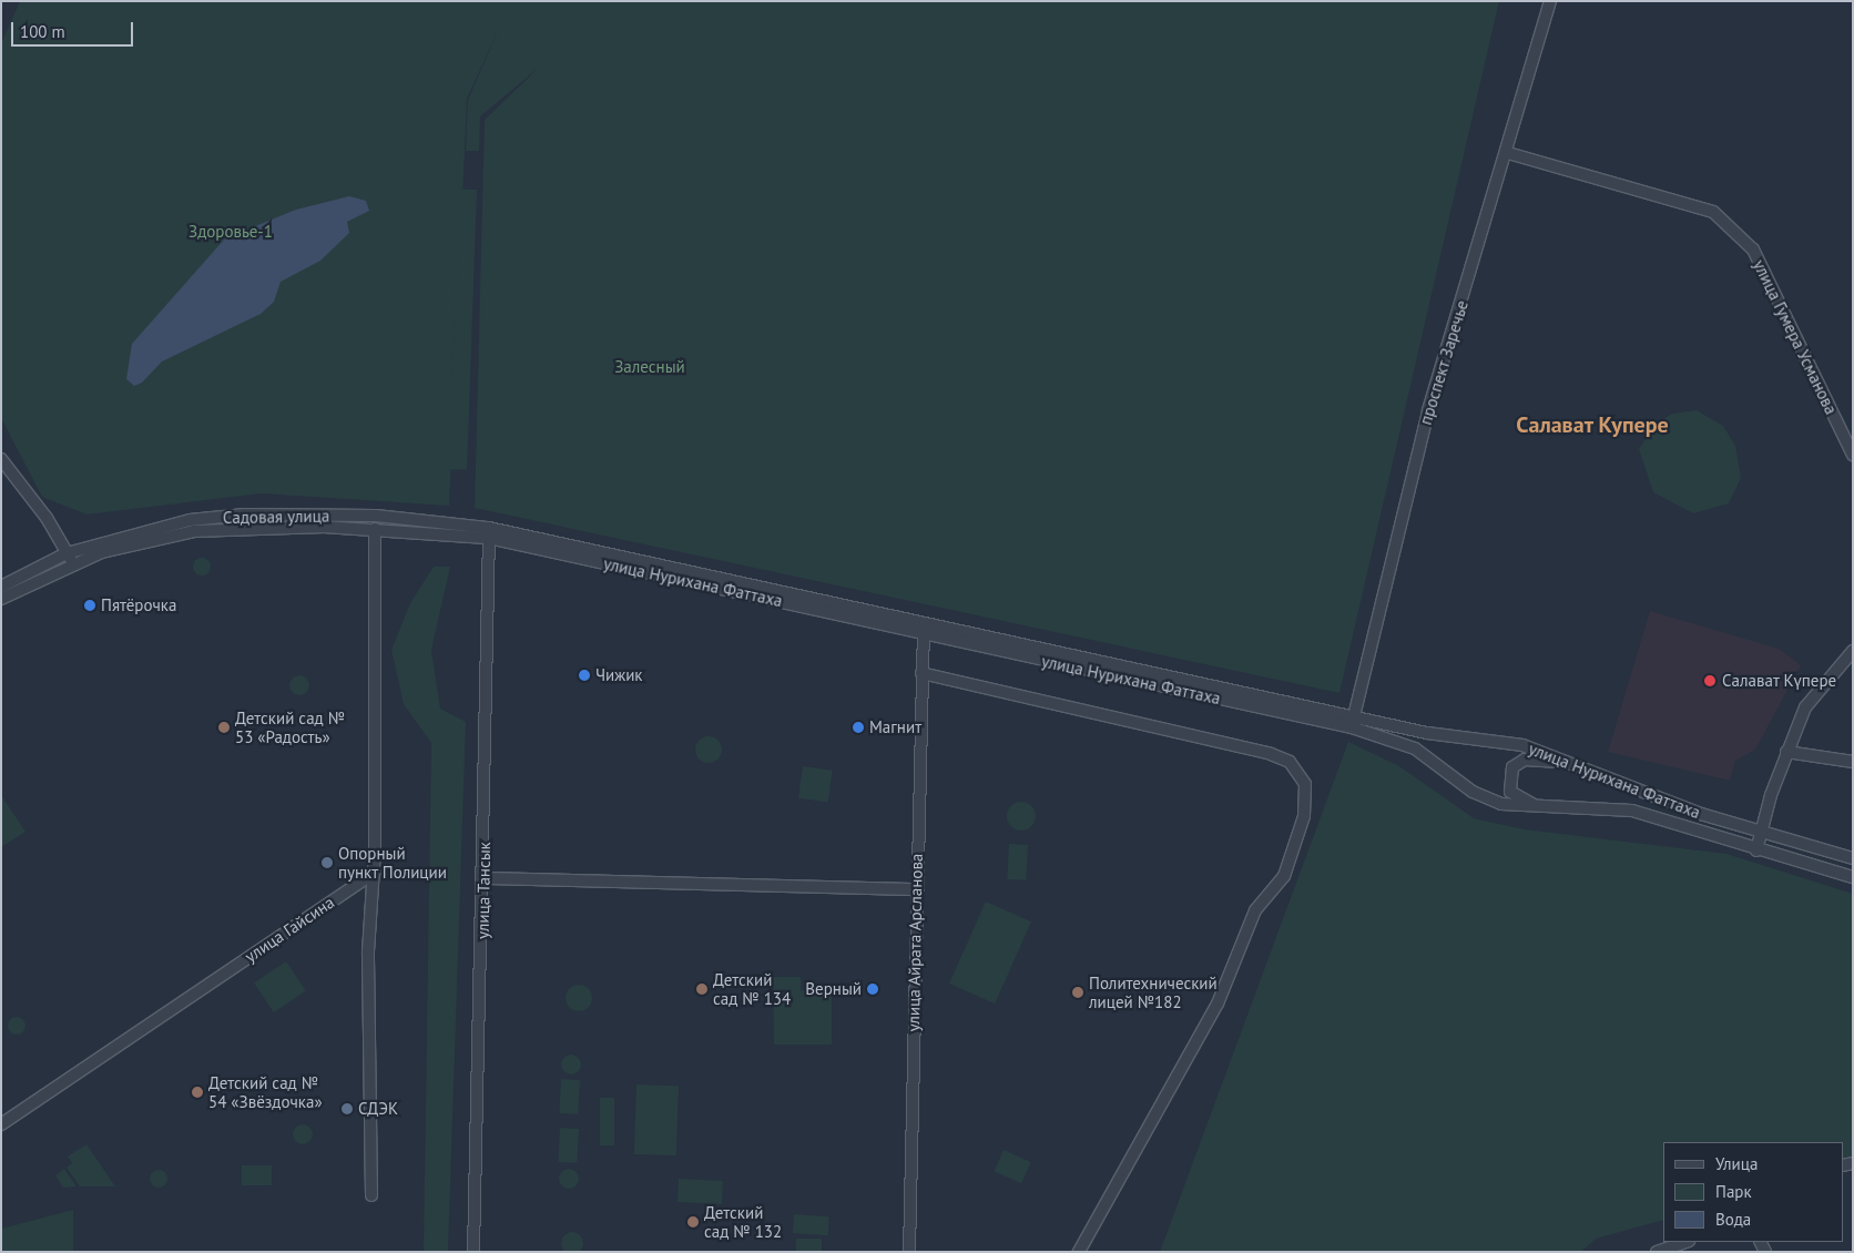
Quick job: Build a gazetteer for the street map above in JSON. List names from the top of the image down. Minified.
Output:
{"streets":{"street":["улица Гумера Усманова","проспект Заречье","Садовая улица","улица Нурихана Фаттаха","улица Тансык","улица Гайсина","улица Айрата Арсланова"]},"crossings":[["улица Гумера Усманова","проспект Заречье"],["проспект Заречье","улица Нурихана Фаттаха"],["Садовая улица","улица Нурихана Фаттаха"],["Садовая улица","улица Тансык"],["улица Нурихана Фаттаха","улица Тансык"],["улица Нурихана Фаттаха","улица Айрата Арсланова"]],"districts":["Салават Купере"],"parks":["Здоровье-1","Залесный"],"places":["Пятёрочка","Чижик","Салават Күпере","Детский сад № 53 «Радость»","Магнит","Опорный пункт Полиции","Детский сад № 134","Верный","Политехнический лицей №182","Детский сад № 54 «Звёздочка»","СДЭК","Детский сад № 132"],"legend":["Улица","Парк","Вода"],"scale_bar":"100 m"}
